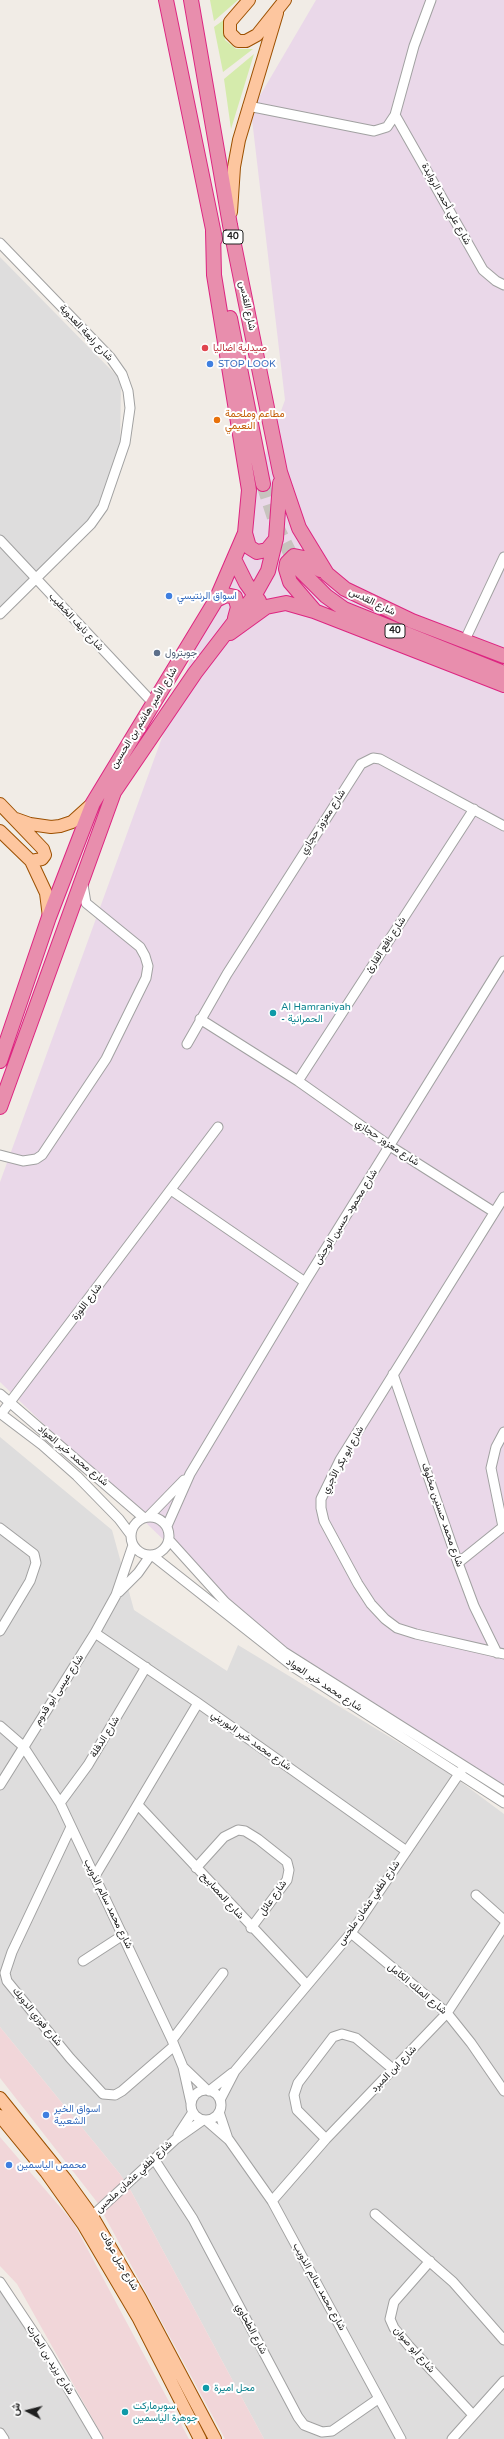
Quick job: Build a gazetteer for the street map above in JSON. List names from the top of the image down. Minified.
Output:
{"streets":{"highway":["40","شارع القدس","شارع الأمير هاشم بن الحسين"],"main road":["شارع جبل عرفات"],"street":["شارع علي أحمد الروابدة","شارع رابعة العدوية","شارع نايف الخطيب","شارع معزوز حجازي","شارع نافع القارئ","شارع محمود حسين الوحش","شارع اللوزة","شارع محمد خير العواد","شارع ابو بكر الآجري","شارع محمد حسنين مخلوف","شارع عيسى أبو قدوم","شارع الدفلة","شارع محمد خير البوريني","شارع المصابيح","شارع عائل","شارع لطفي عثمان ملحس","شارع محمد سالم الذويب","شارع الملك الكامل","شارع فوزي الدويك","شارع ابن المبرد","شارع الطحاوي","شارع أبو صوان","شارع يزيد بن الحارث"]},"crossings":[["شارع القدس","شارع الأمير هاشم بن الحسين"],["شارع رابعة العدوية","شارع نايف الخطيب"],["شارع نايف الخطيب","شارع الأمير هاشم بن الحسين"],["شارع معزوز حجازي","شارع نافع القارئ"],["شارع معزوز حجازي","شارع محمود حسين الوحش"],["شارع معزوز حجازي","شارع ابو بكر الآجري"],["شارع محمود حسين الوحش","شارع محمد خير العواد"],["شارع محمود حسين الوحش","شارع عيسى أبو قدوم"],["شارع اللوزة","شارع محمد خير العواد"],["شارع محمد خير العواد","شارع عيسى أبو قدوم"],["شارع محمد خير العواد","شارع لطفي عثمان ملحس"],["شارع ابو بكر الآجري","شارع محمد حسنين مخلوف"],["شارع عيسى أبو قدوم","شارع محمد خير البوريني"],["شارع عيسى أبو قدوم","شارع محمد سالم الذويب"],["شارع الدفلة","شارع محمد خير البوريني"],["شارع الدفلة","شارع محمد سالم الذويب"],["شارع محمد خير البوريني","شارع لطفي عثمان ملحس"],["شارع المصابيح","شارع عائل"],["شارع المصابيح","شارع لطفي عثمان ملحس"],["شارع لطفي عثمان ملحس","شارع محمد سالم الذويب"],["شارع لطفي عثمان ملحس","شارع الملك الكامل"],["شارع لطفي عثمان ملحس","شارع جبل عرفات"],["شارع لطفي عثمان ملحس","شارع الطحاوي"],["شارع محمد سالم الذويب","شارع فوزي الدويك"],["شارع محمد سالم الذويب","شارع ابن المبرد"],["شارع محمد سالم الذويب","شارع الطحاوي"],["شارع الملك الكامل","شارع ابن المبرد"]],"places":["صيدلية اضاليا","STOP LOOK","مطاعم وملحمة النعيمي","اسواق الرنتيسي","جوبترول","Al Hamraniyah - الحمرانية","اسواق الخير الشعبية","محمص الياسمين","محل اميرة","سوبرماركت جوهرة الياسمين"],"north":"left"}
